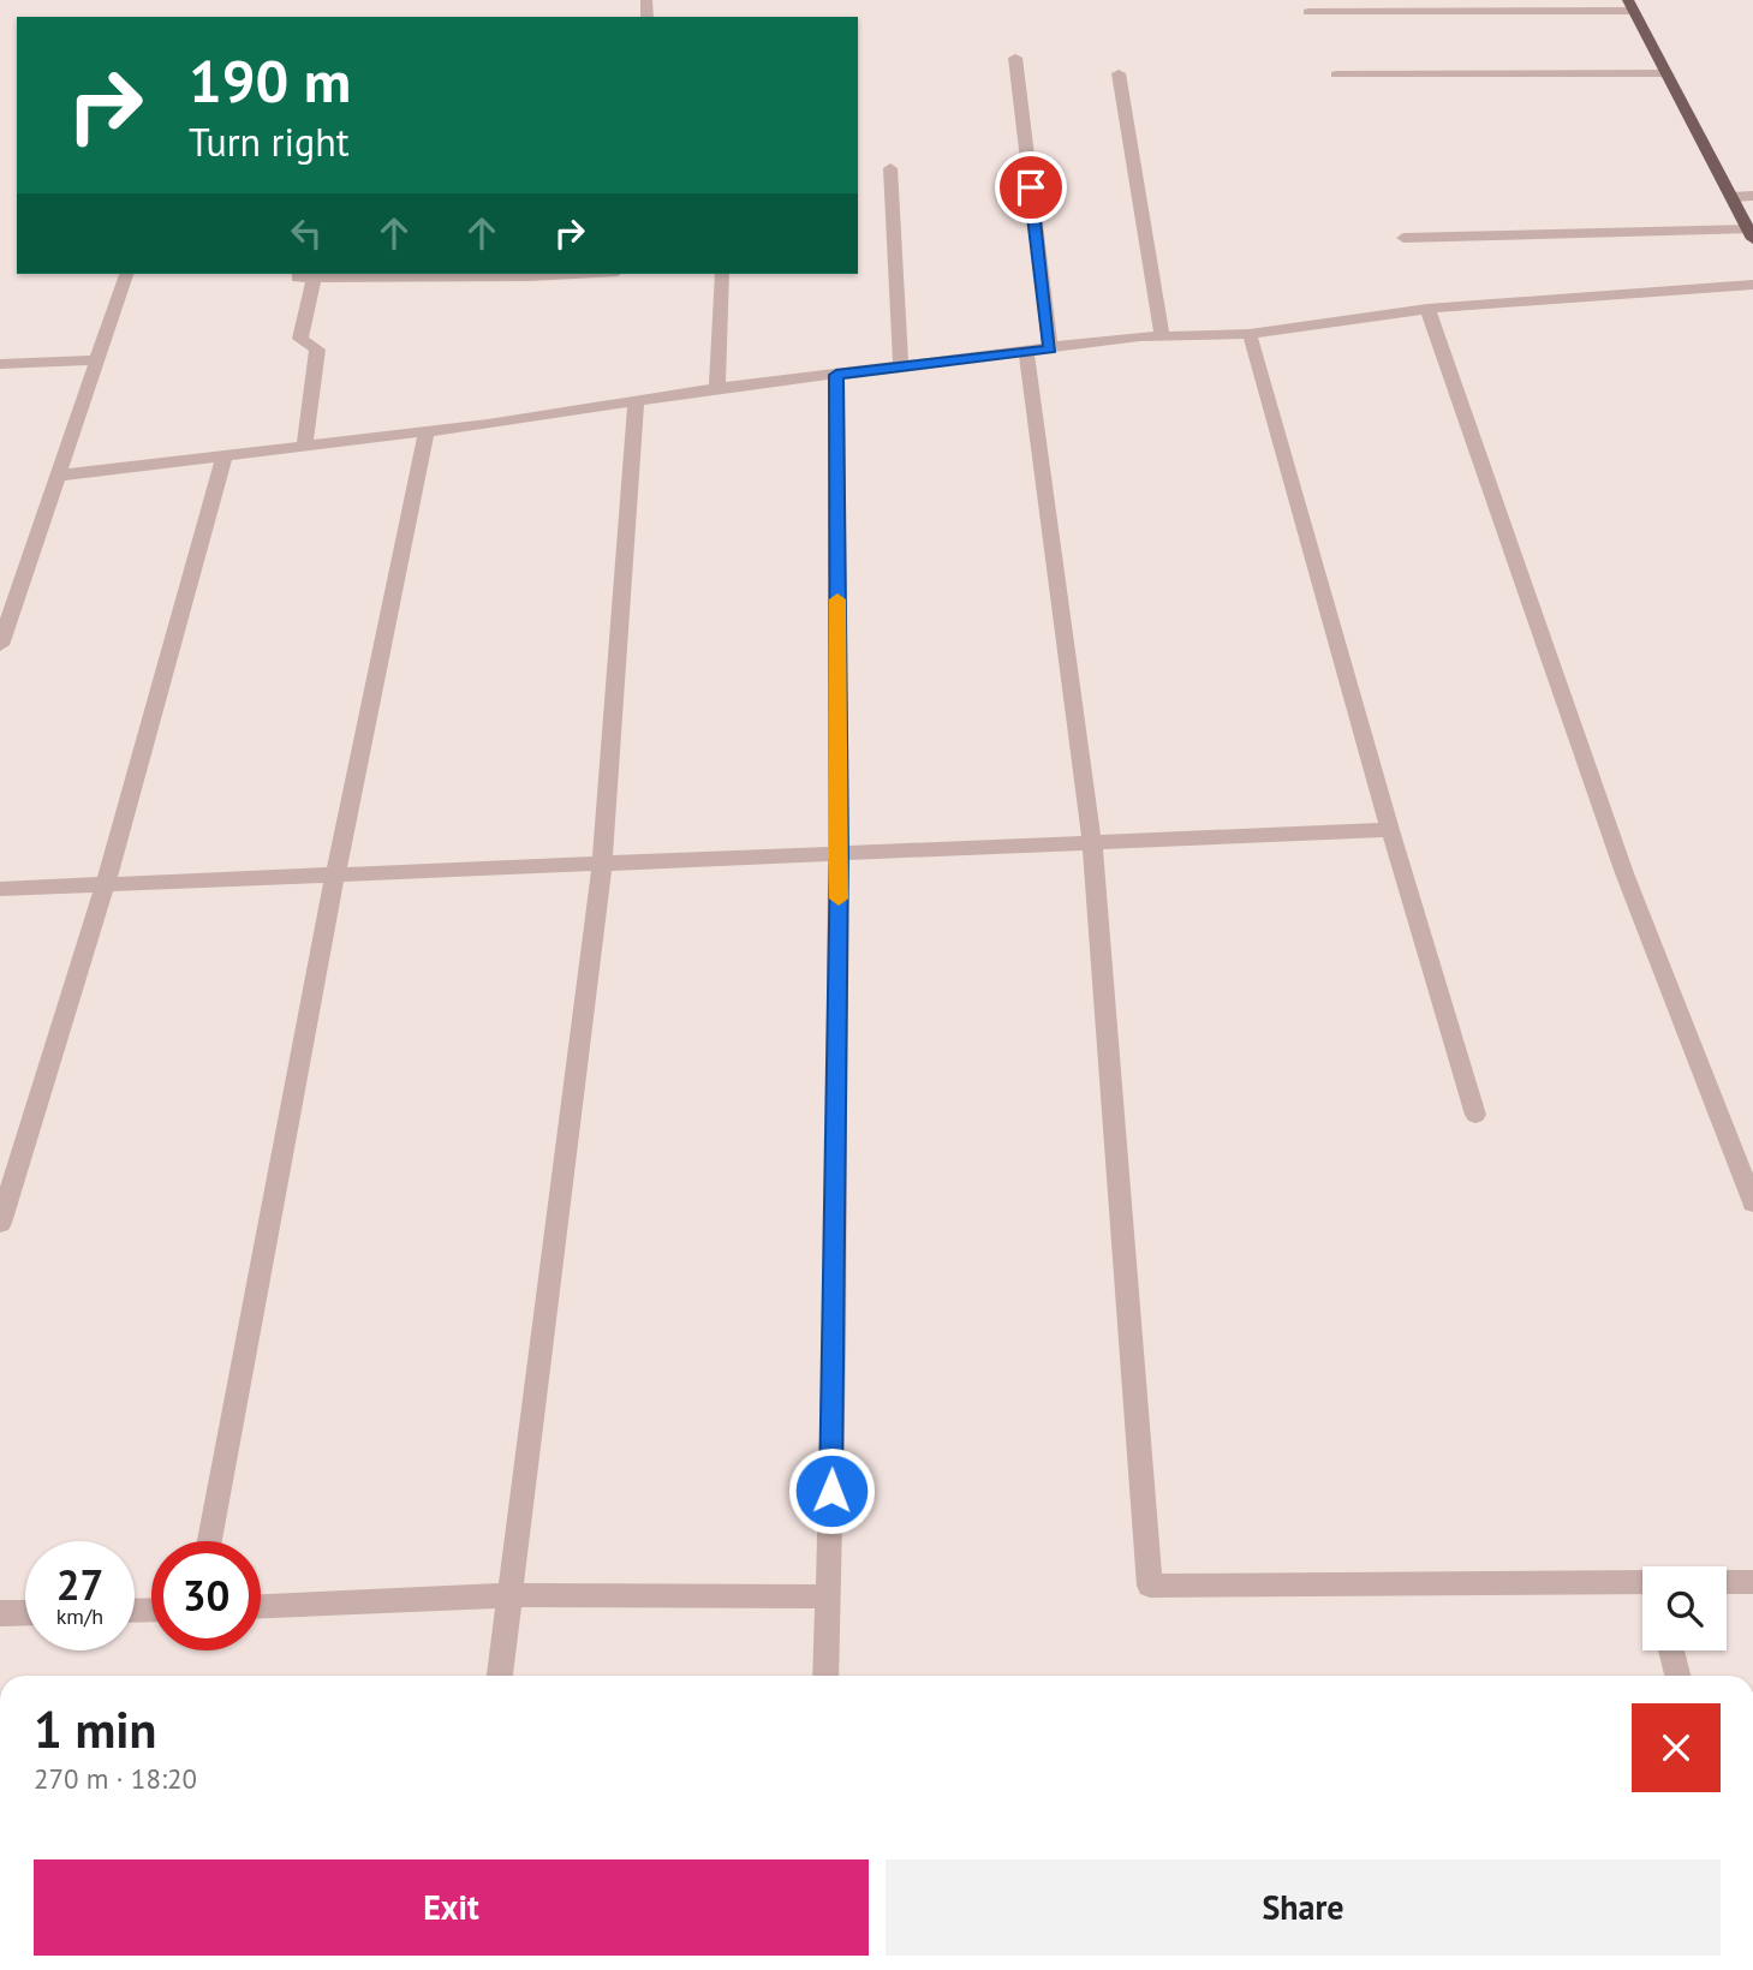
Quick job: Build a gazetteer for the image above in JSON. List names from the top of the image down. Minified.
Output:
{"page":{"turn":["190 m","Turn right"],"speed":"27 km/h","limit":"30","heading":["1 min","270 m · 18:20"],"buttons":["Exit","Share"]}}
